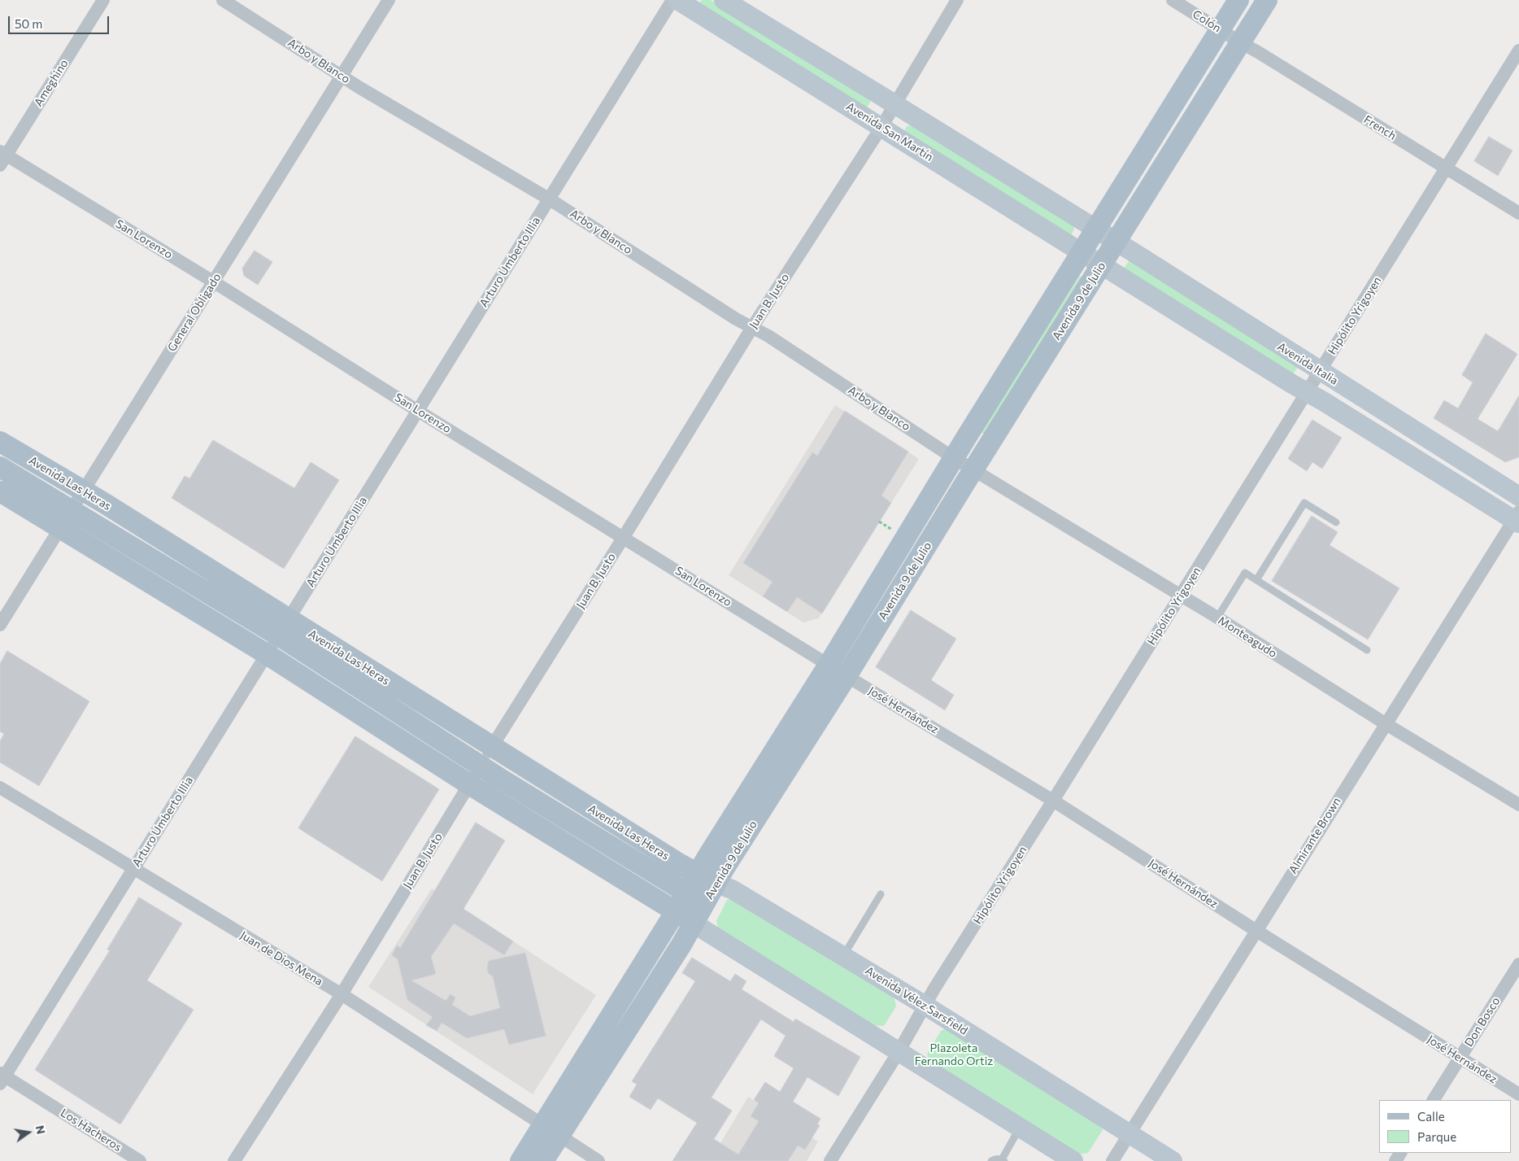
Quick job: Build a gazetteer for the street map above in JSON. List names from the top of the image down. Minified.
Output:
{"streets":{"main road":["Avenida San Martín","Avenida 9 de Julio","Avenida Italia","Avenida Las Heras","Avenida Vélez Sarsfield"],"street":["Colón","Arbo y Blanco","Ameghino","French","San Lorenzo","Arturo Umberto Illia","Juan B. Justo","General Obligado","Hipólito Yrigoyen","Monteagudo","José Hernández","Almirante Brown","Juan de Dios Mena","Don Bosco","Los Hacheros"]},"crossings":[["Colón","French"],["Colón","Avenida 9 de Julio"],["Arbo y Blanco","Arturo Umberto Illia"],["Arbo y Blanco","Juan B. Justo"],["Arbo y Blanco","Avenida 9 de Julio"],["Arbo y Blanco","General Obligado"],["Arbo y Blanco","Monteagudo"],["Ameghino","San Lorenzo"],["French","Avenida 9 de Julio"],["French","Hipólito Yrigoyen"],["Avenida San Martín","Juan B. Justo"],["Avenida San Martín","Avenida 9 de Julio"],["Avenida San Martín","Avenida Italia"],["San Lorenzo","Arturo Umberto Illia"],["San Lorenzo","Juan B. Justo"],["San Lorenzo","Avenida 9 de Julio"],["San Lorenzo","General Obligado"],["San Lorenzo","José Hernández"],["Arturo Umberto Illia","Avenida Las Heras"],["Arturo Umberto Illia","Juan de Dios Mena"],["Arturo Umberto Illia","Los Hacheros"],["Juan B. Justo","Avenida Las Heras"],["Juan B. Justo","Juan de Dios Mena"],["Avenida 9 de Julio","Avenida Italia"],["Avenida 9 de Julio","Avenida Las Heras"],["Avenida 9 de Julio","Monteagudo"],["Avenida 9 de Julio","José Hernández"],["Avenida 9 de Julio","Juan de Dios Mena"],["Avenida 9 de Julio","Avenida Vélez Sarsfield"],["General Obligado","Avenida Las Heras"],["Hipólito Yrigoyen","Avenida Italia"],["Hipólito Yrigoyen","Monteagudo"],["Hipólito Yrigoyen","José Hernández"],["Hipólito Yrigoyen","Avenida Vélez Sarsfield"],["Avenida Italia","Almirante Brown"],["Avenida Las Heras","Avenida Vélez Sarsfield"],["Monteagudo","Almirante Brown"],["José Hernández","Almirante Brown"],["José Hernández","Don Bosco"],["Almirante Brown","Avenida Vélez Sarsfield"]],"parks":["Plazoleta Fernando Ortiz"],"legend":["Calle","Parque"],"scale_bar":"50 m","north":"right"}
